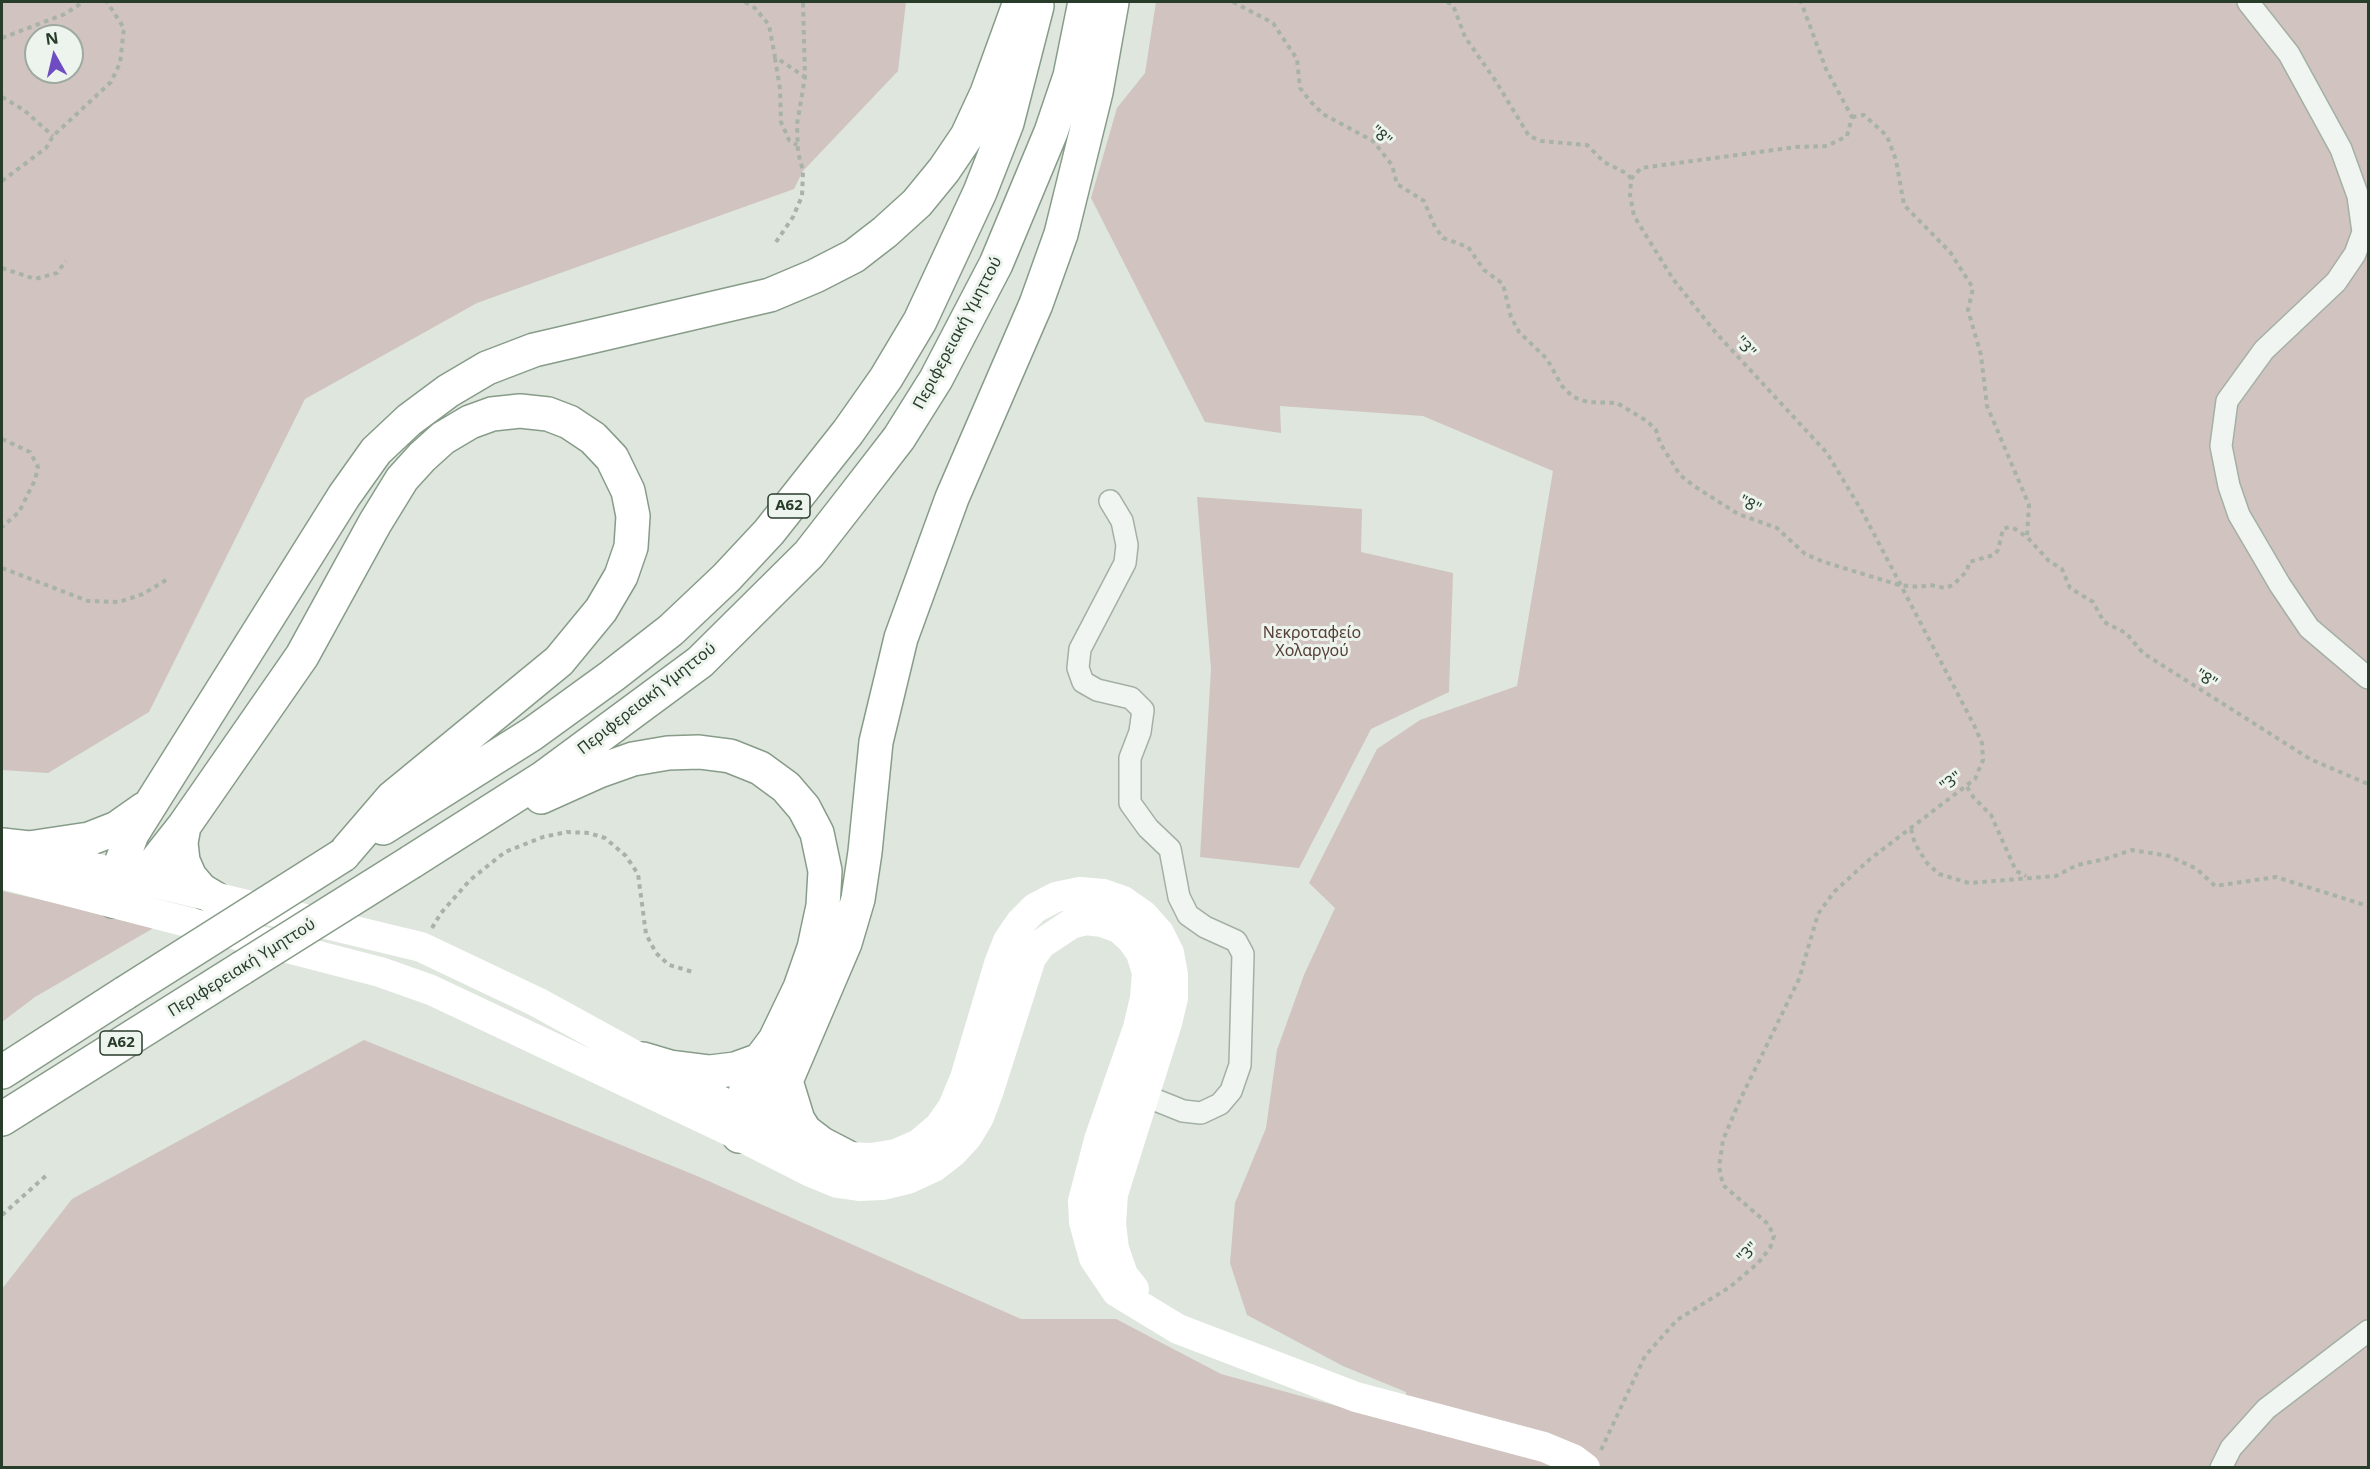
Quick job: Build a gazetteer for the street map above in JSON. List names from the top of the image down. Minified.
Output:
{"streets":{"highway":["Περιφερειακή Υμηττού","Α62"],"path":["\"8\"","\"3\""]},"crossings":[["\"8\"","\"3\""]],"parks":["Νεκροταφείο Χολαργού"],"north":"top"}
